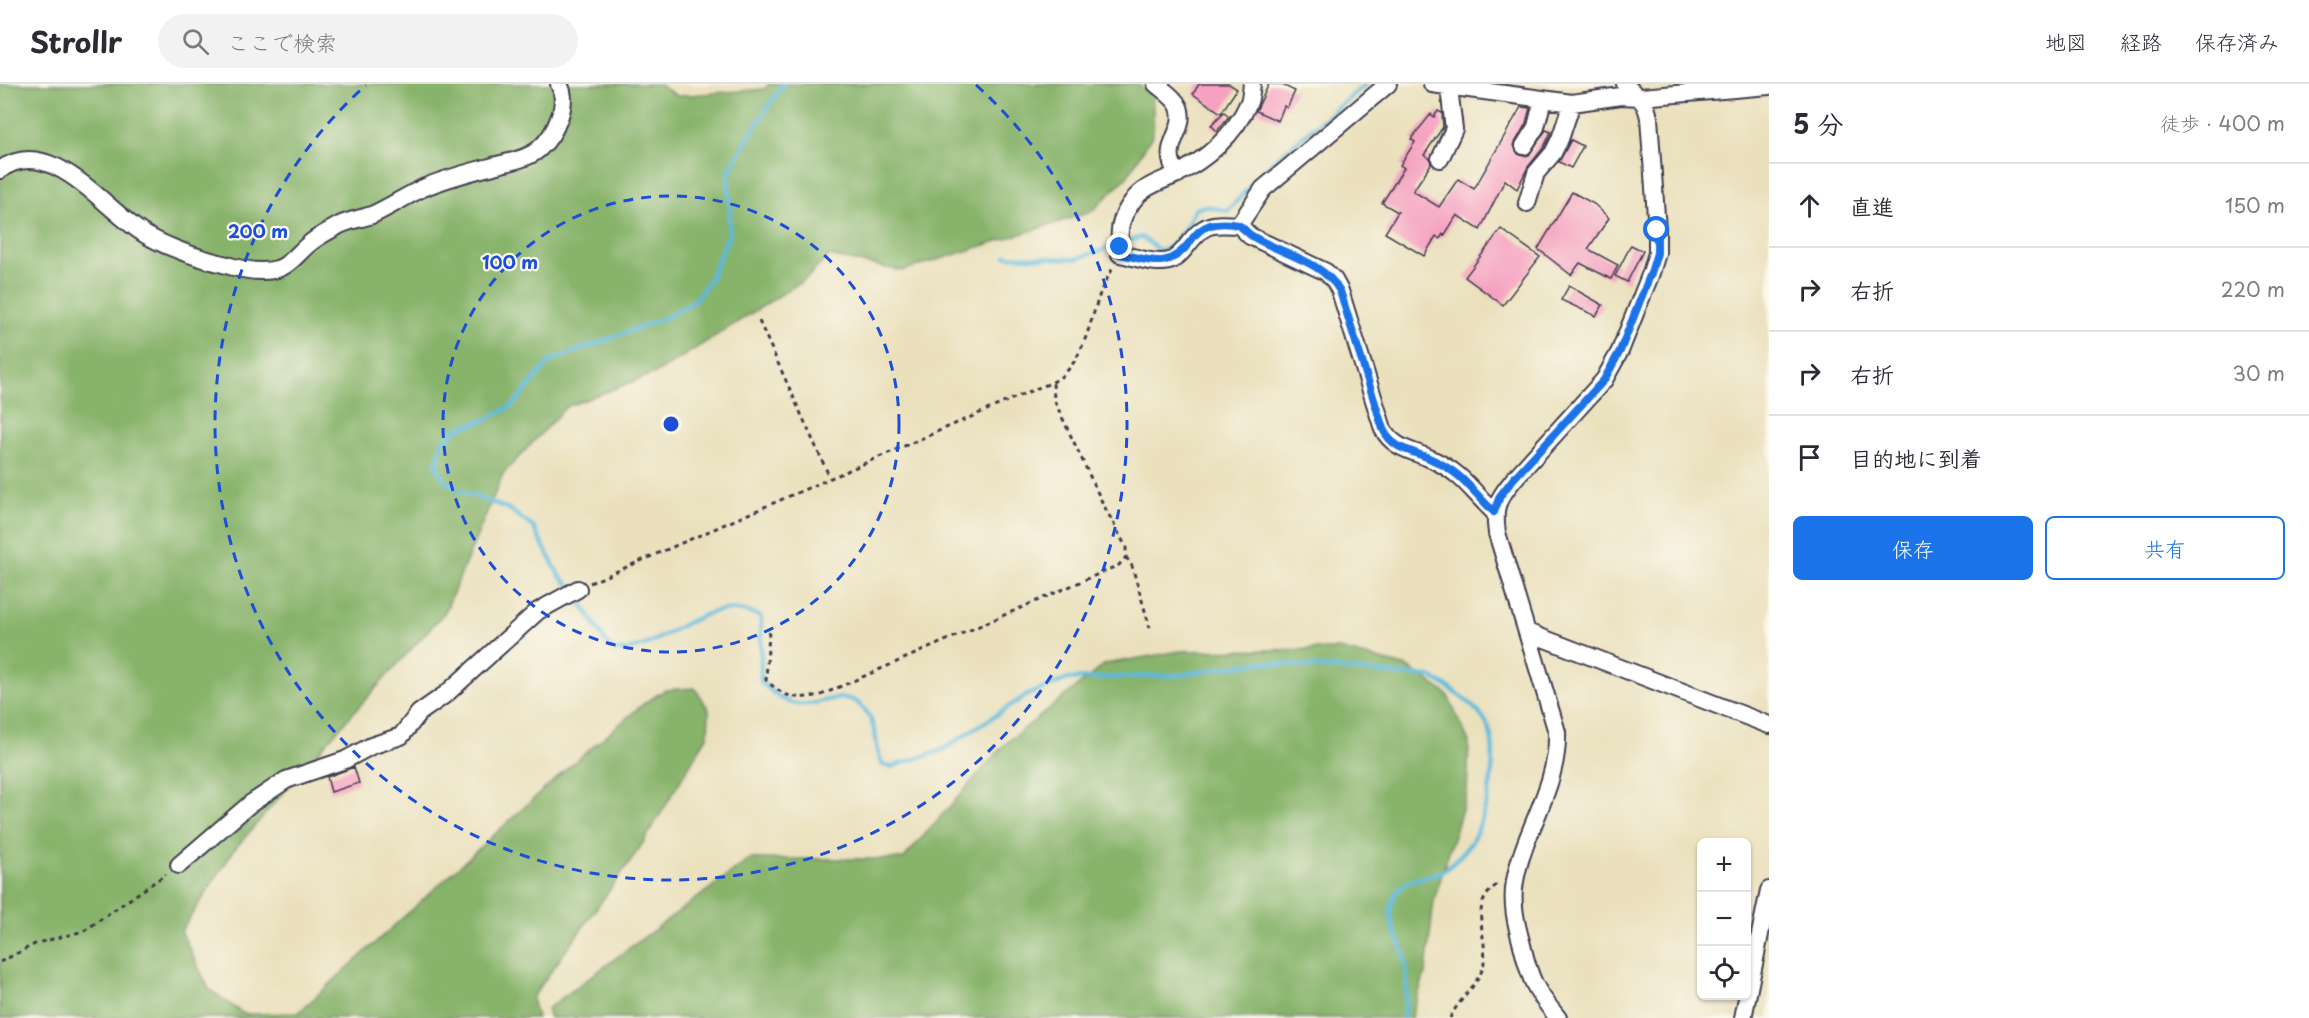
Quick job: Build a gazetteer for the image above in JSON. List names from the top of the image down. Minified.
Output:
{"page":{"header":"Strollr","search":"ここで検索","nav":["地図","経路","保存済み"],"heading":["5 分","徒歩 · 400 m"],"list":[["直進","150 m"],["右折","220 m"],["右折","30 m"],"目的地に到着"],"buttons":["保存","共有"],"map_buttons":["+","−"]},"rings":["200 m","100 m"]}
